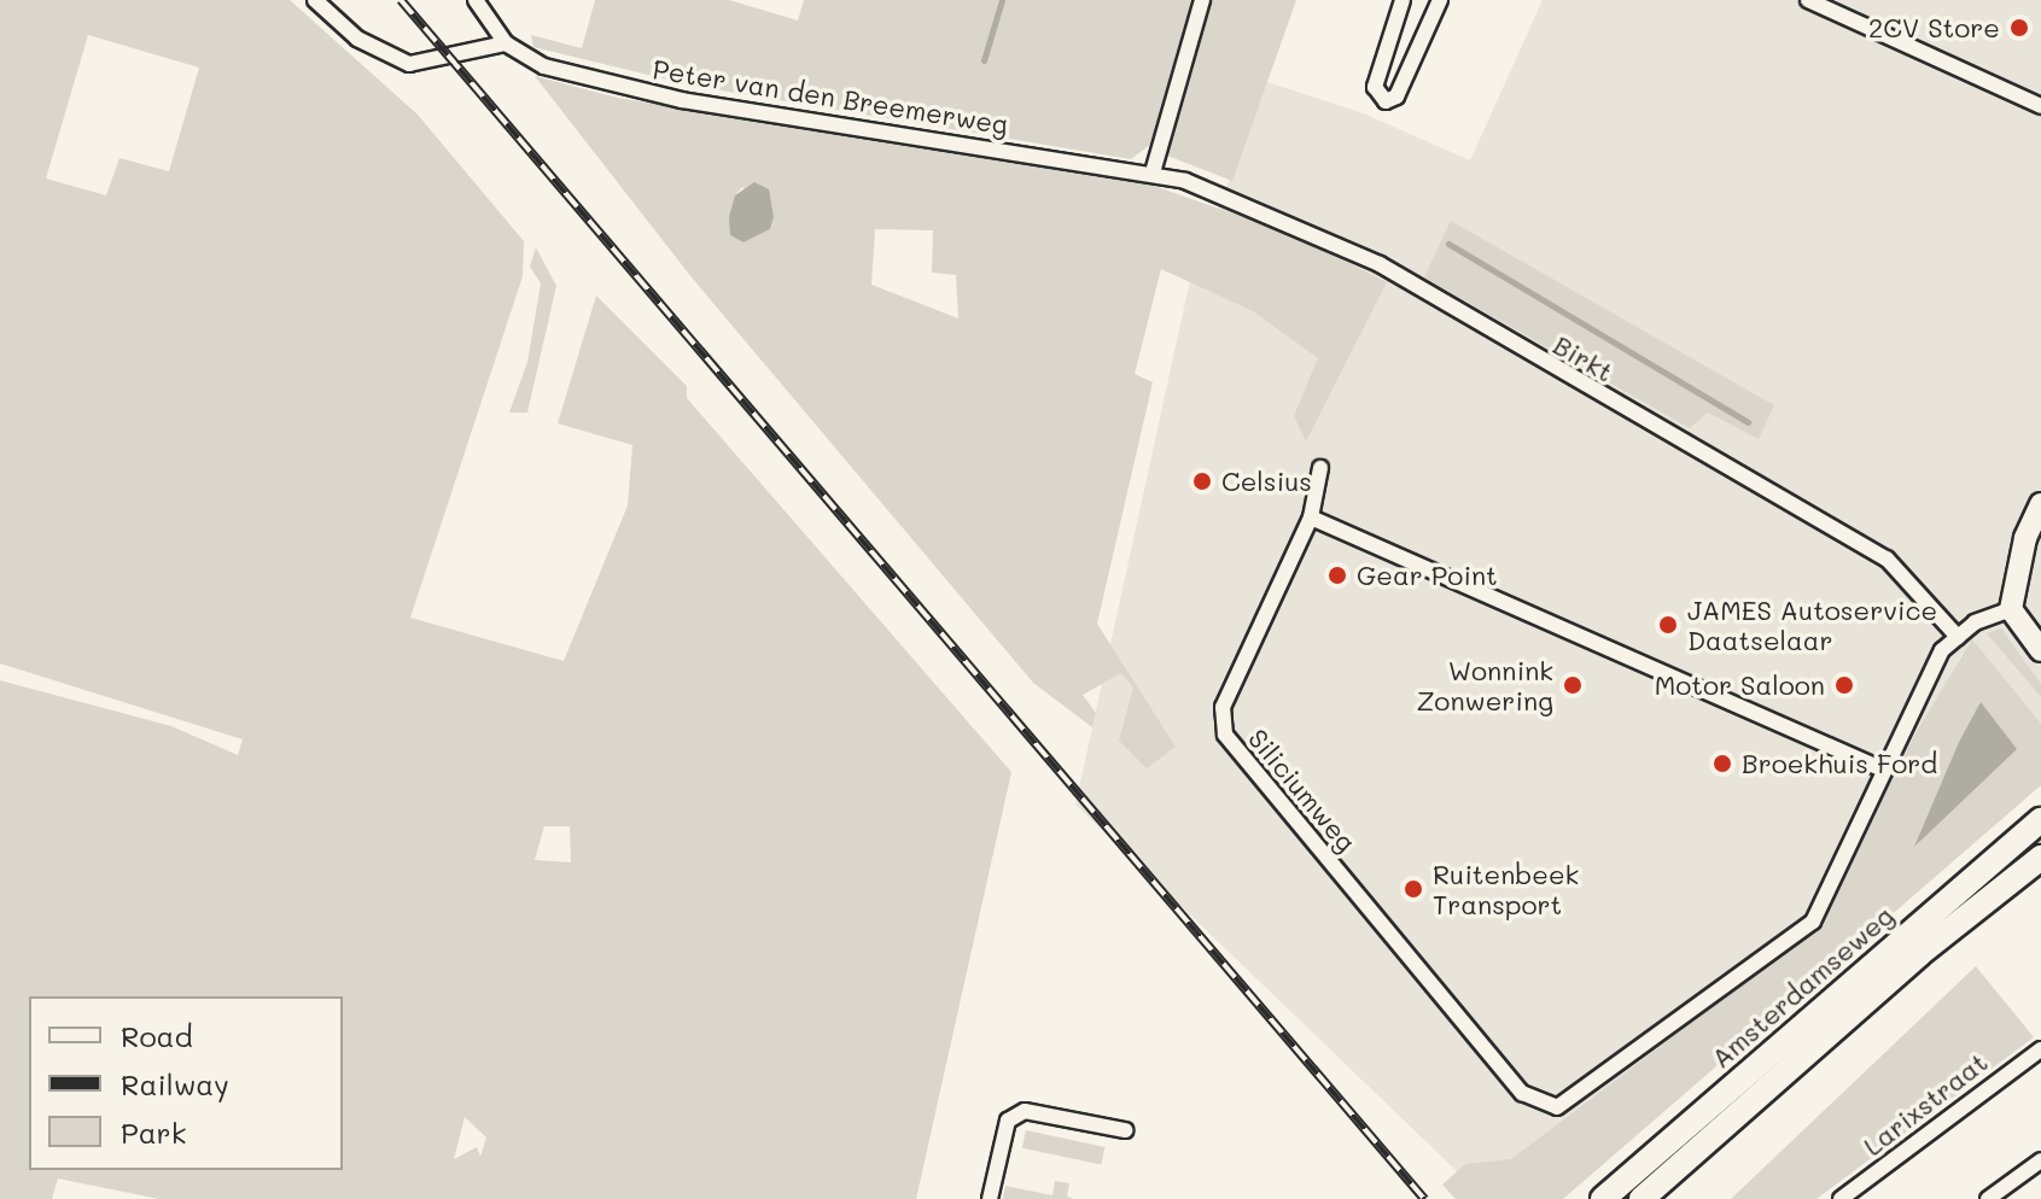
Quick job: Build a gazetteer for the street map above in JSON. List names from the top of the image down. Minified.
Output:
{"streets":{"main road":["Amsterdamseweg"],"street":["Peter van den Breemerweg","Birkt","Siliciumweg","Larixstraat"]},"crossings":[["Peter van den Breemerweg","Birkt"],["Birkt","Siliciumweg"]],"places":["2CV Store","Celsius","Gear Point","JAMES Autoservice Daatselaar","Wonnink Zonwering","Motor Saloon","Broekhuis Ford","Ruitenbeek Transport"],"legend":["Road","Railway","Park"]}
